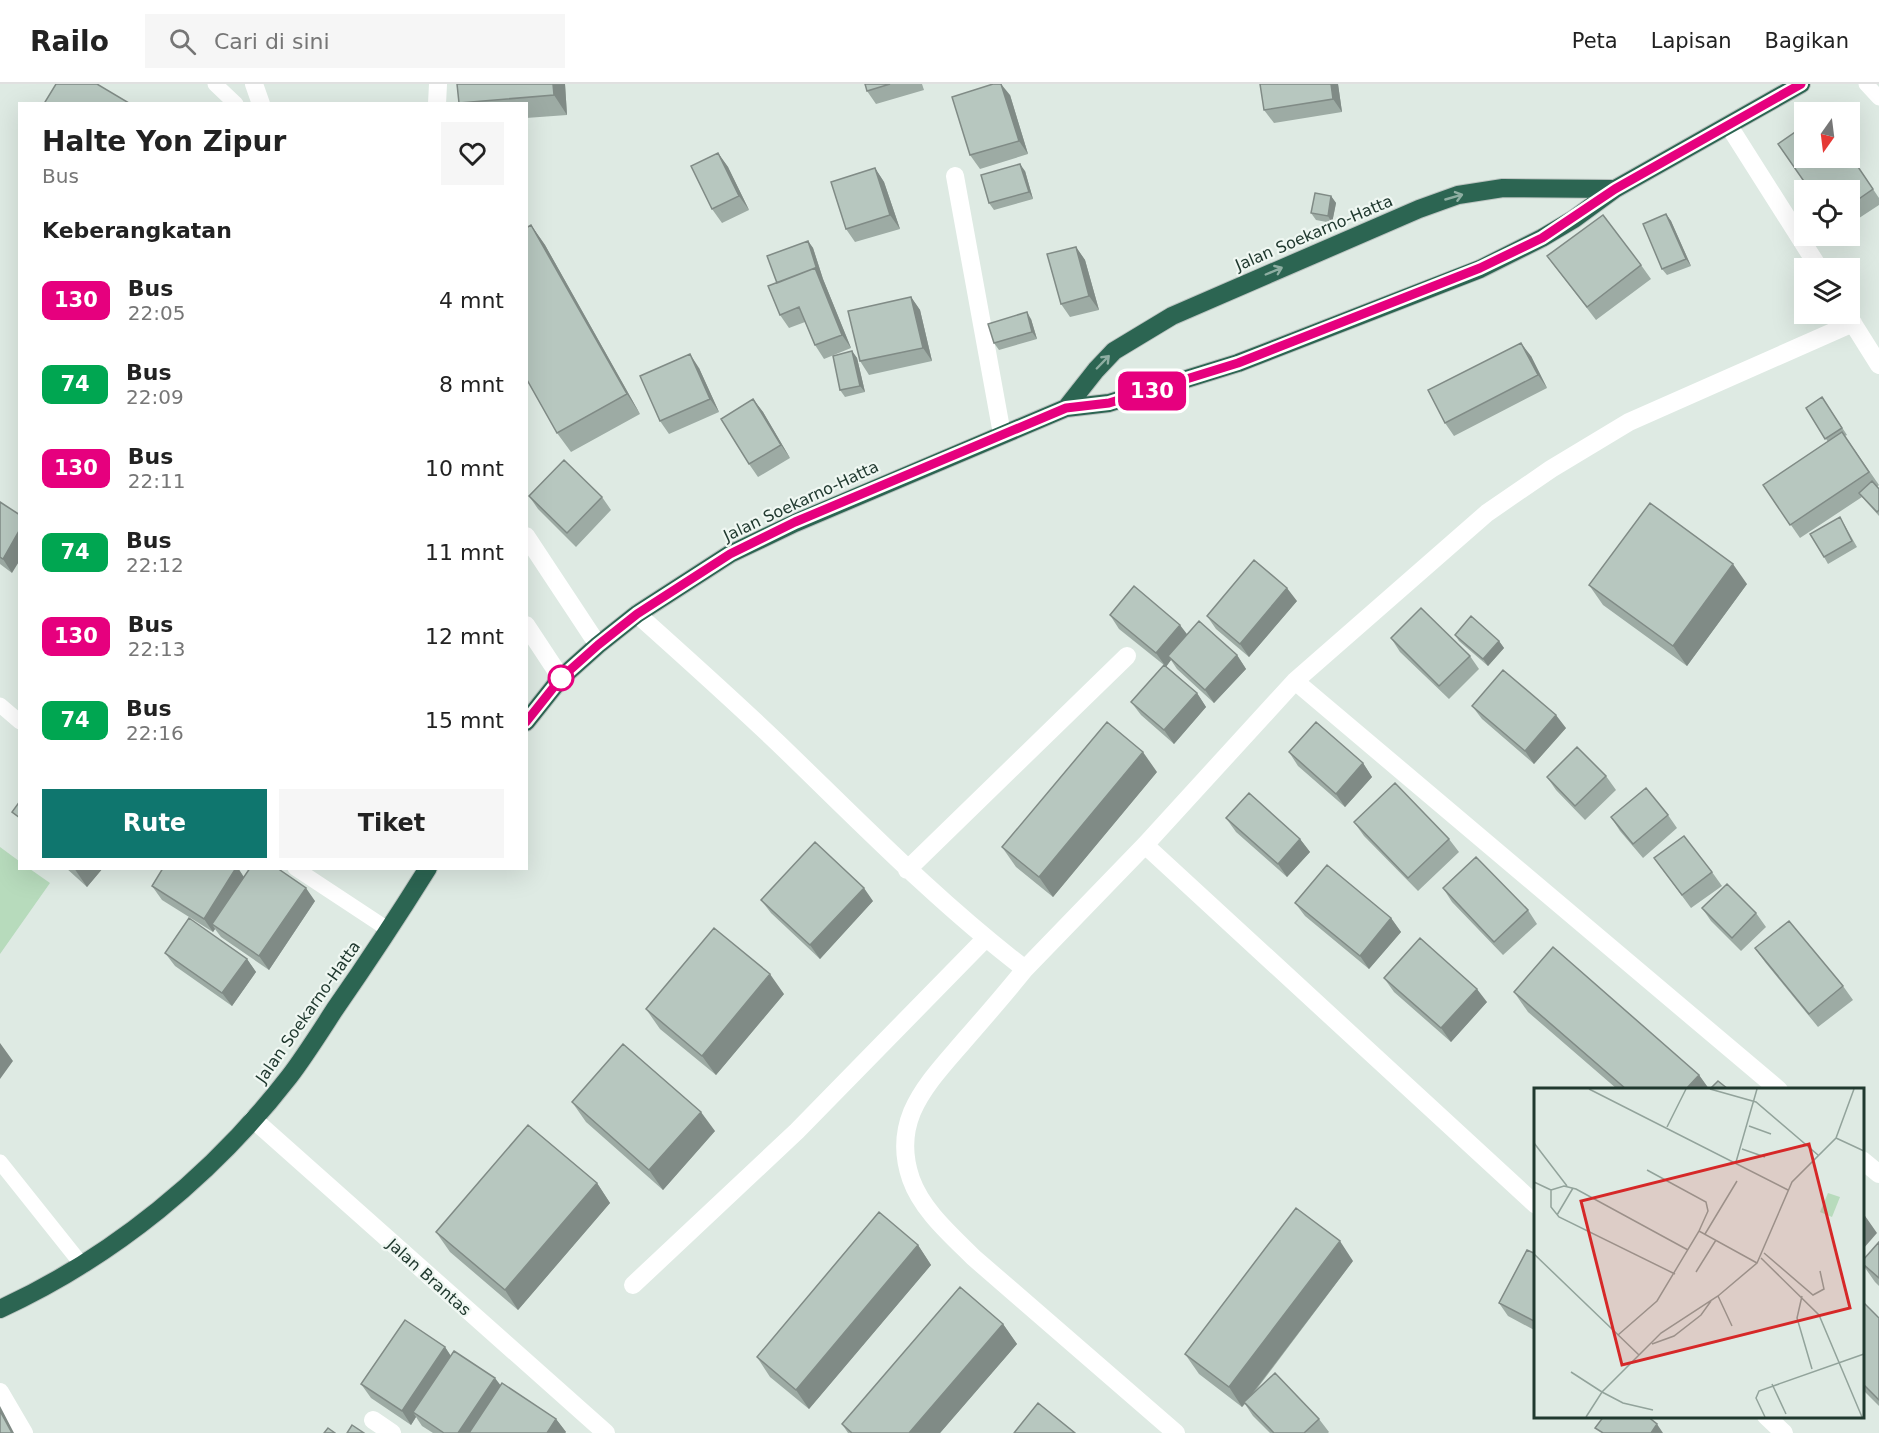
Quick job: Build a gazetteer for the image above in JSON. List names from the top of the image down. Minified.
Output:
{"streets":{"highway":["Jalan Soekarno-Hatta"],"street":["Jalan Brantas"]},"crossings":[["Jalan Soekarno-Hatta","Jalan Brantas"]],"lines":["bus line 130"],"north":"bottom","page":{"header":"Railo","search":"Cari di sini","nav":["Peta","Lapisan","Bagikan"],"on_map":"130","heading":[["Halte Yon Zipur","Bus"],"Keberangkatan"],"list":[{"mark":"130","name":"Bus","note":"22:05","value":"4 mnt"},{"mark":"74","name":"Bus","note":"22:09","value":"8 mnt"},{"mark":"130","name":"Bus","note":"22:11","value":"10 mnt"},{"mark":"74","name":"Bus","note":"22:12","value":"11 mnt"},{"mark":"130","name":"Bus","note":"22:13","value":"12 mnt"},{"mark":"74","name":"Bus","note":"22:16","value":"15 mnt"}],"buttons":["Rute","Tiket"]}}
